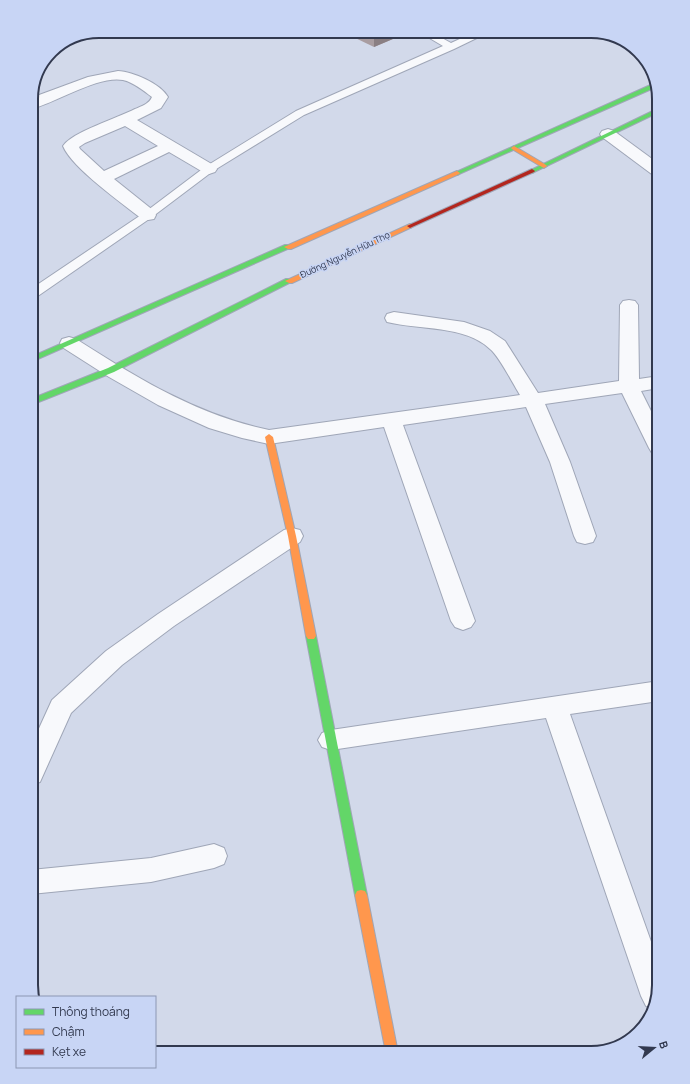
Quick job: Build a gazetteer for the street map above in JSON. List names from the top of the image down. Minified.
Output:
{"streets":{"main road":["Đường Nguyễn Hữu Thọ"]},"legend":["Thông thoáng","Chậm","Kẹt xe"],"north":"right"}
